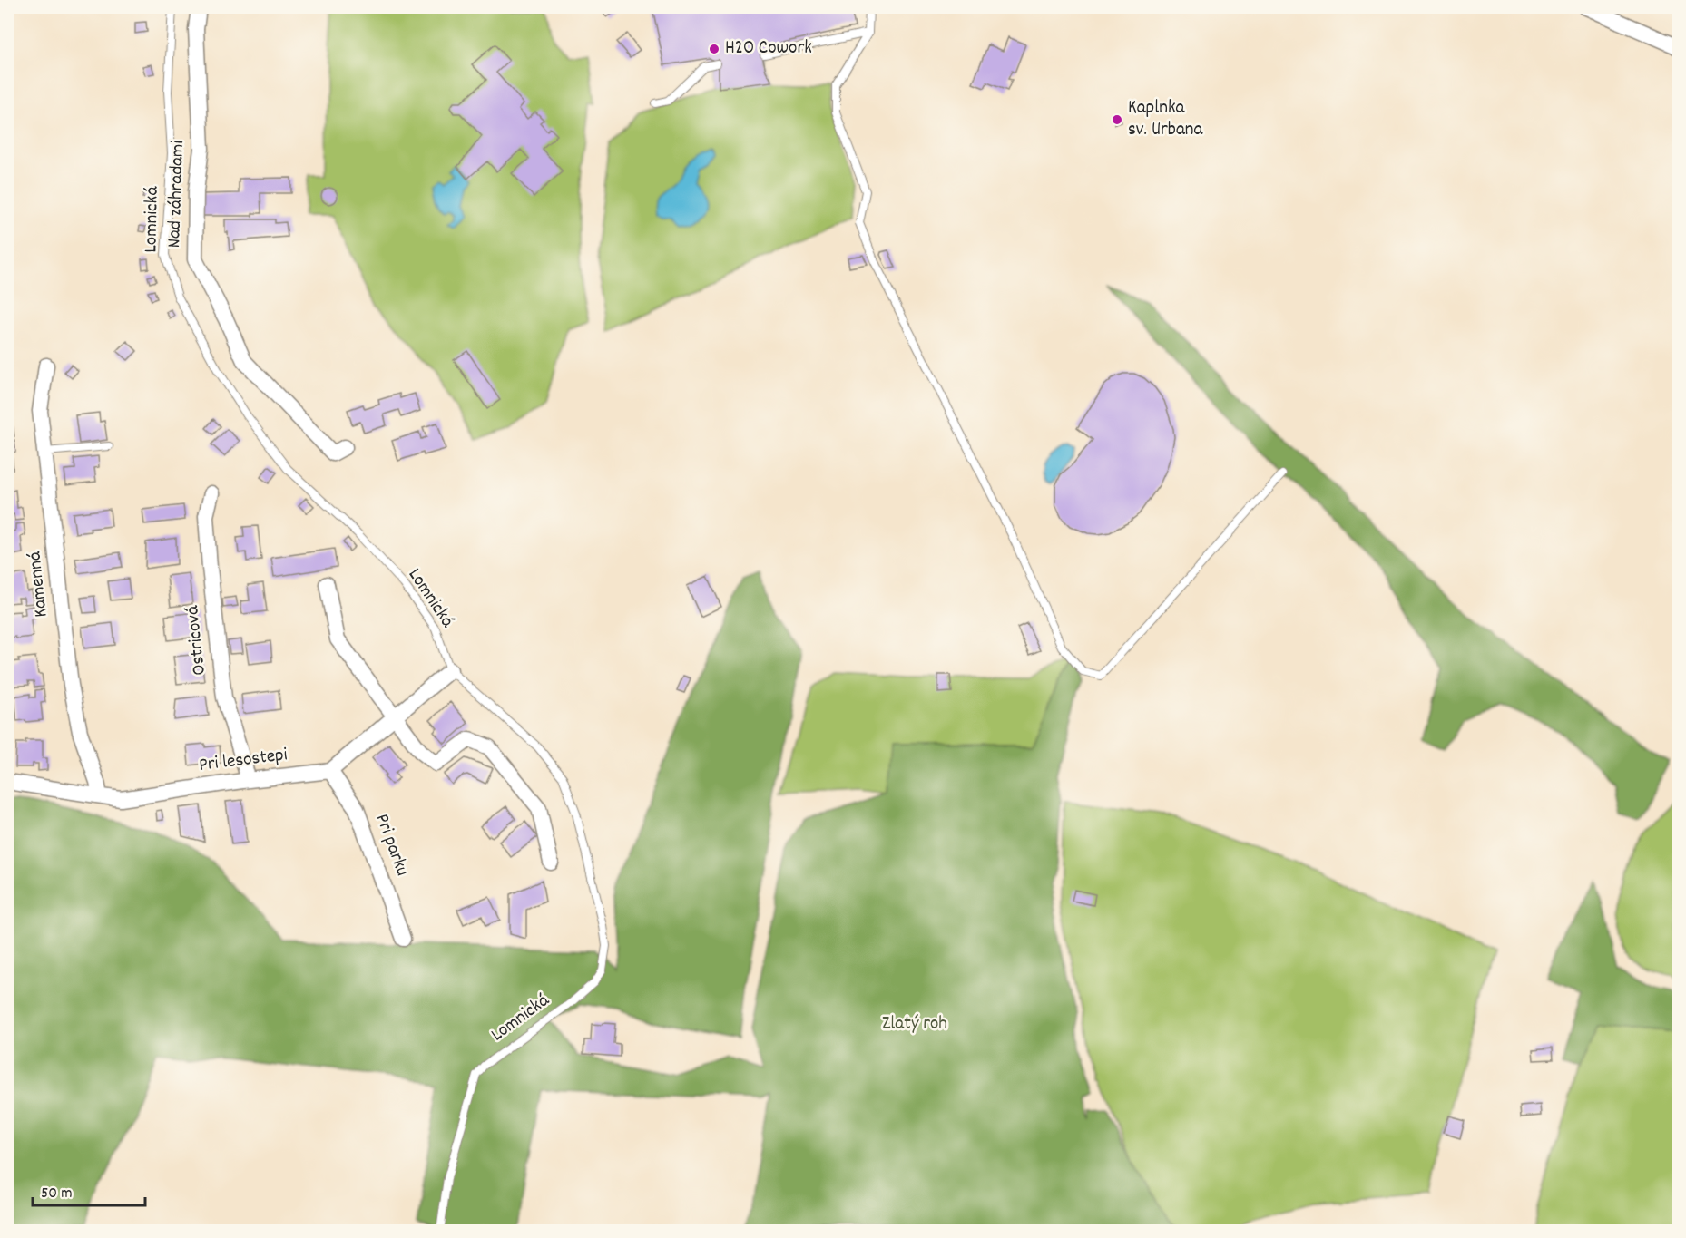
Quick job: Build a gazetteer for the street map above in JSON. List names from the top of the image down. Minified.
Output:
{"streets":{"street":["Nad záhradami","Kamenná","Ostricová","Pri lesostepi","Pri parku"],"lane":["Lomnická"]},"crossings":[["Kamenná","Pri lesostepi"],["Ostricová","Pri lesostepi"],["Pri lesostepi","Pri parku"]],"parks":["Zlatý roh"],"places":["H2O Cowork","Kaplnka sv. Urbana"],"scale_bar":"50 m"}
